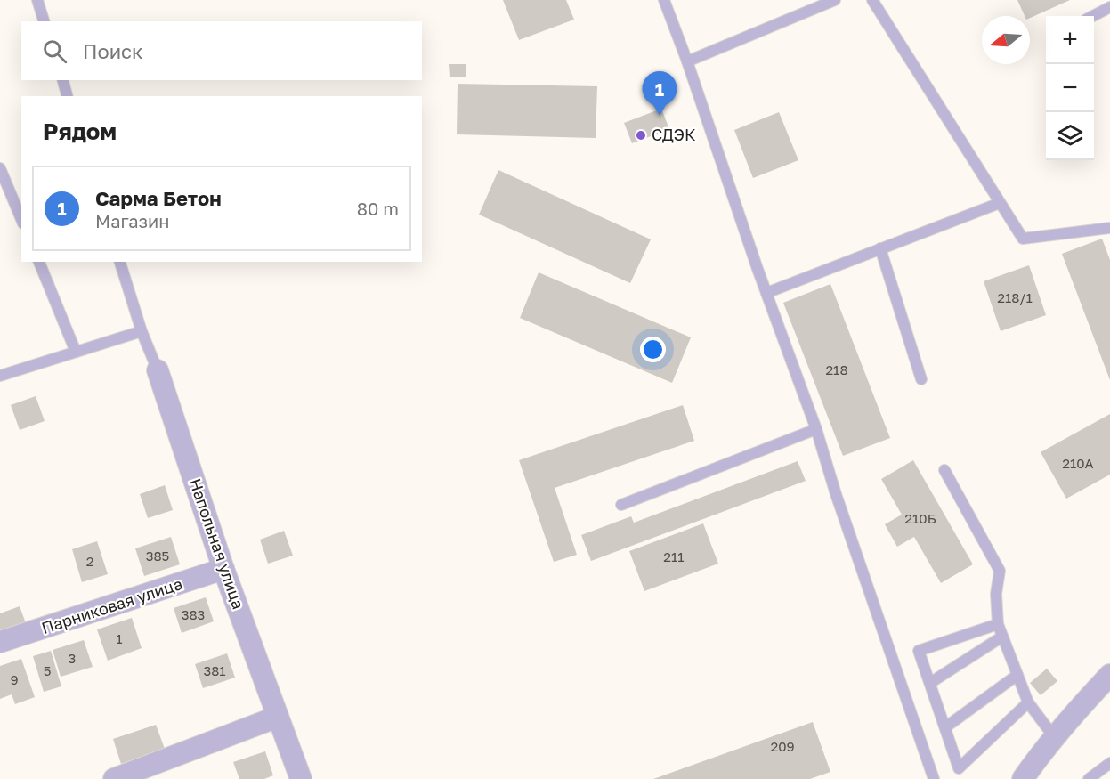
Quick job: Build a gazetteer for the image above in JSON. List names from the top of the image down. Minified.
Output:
{"streets":{"street":["Напольная улица","Парниковая улица"]},"crossings":[["Напольная улица","Парниковая улица"]],"places":["СДЭК"],"house_numbers":["218/1","218","210А","210Б","385","211","2","383","1","3","5","381","9","209"],"north":"left","page":{"map_buttons":["+","−"],"search":"Поиск","pins":"1","heading":"Рядом","list":[{"mark":"1","name":"Сарма Бетон","note":"Магазин","value":"80 m"}]}}
